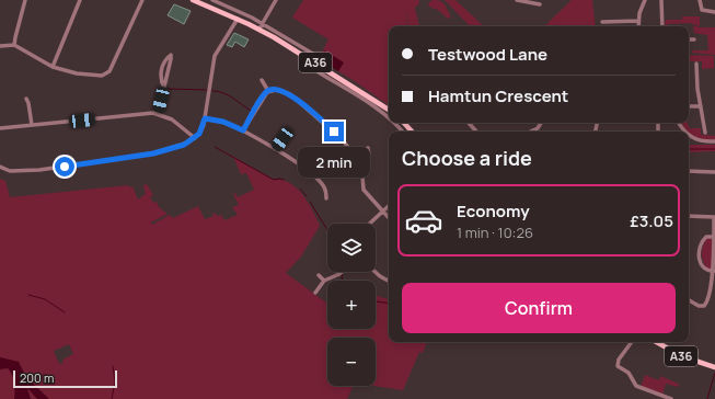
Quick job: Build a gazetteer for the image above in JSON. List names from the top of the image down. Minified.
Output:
{"streets":{"main road":["A36"]},"scale_bar":"200 m","page":{"banner":["Testwood Lane","Hamtun Crescent"],"heading":"Choose a ride","bubble":"2 min","list":[{"name":"Economy","note":"1 min · 10:26","value":"£3.05"}],"map_buttons":["+","−"],"buttons":"Confirm","scale":"200 m"}}
